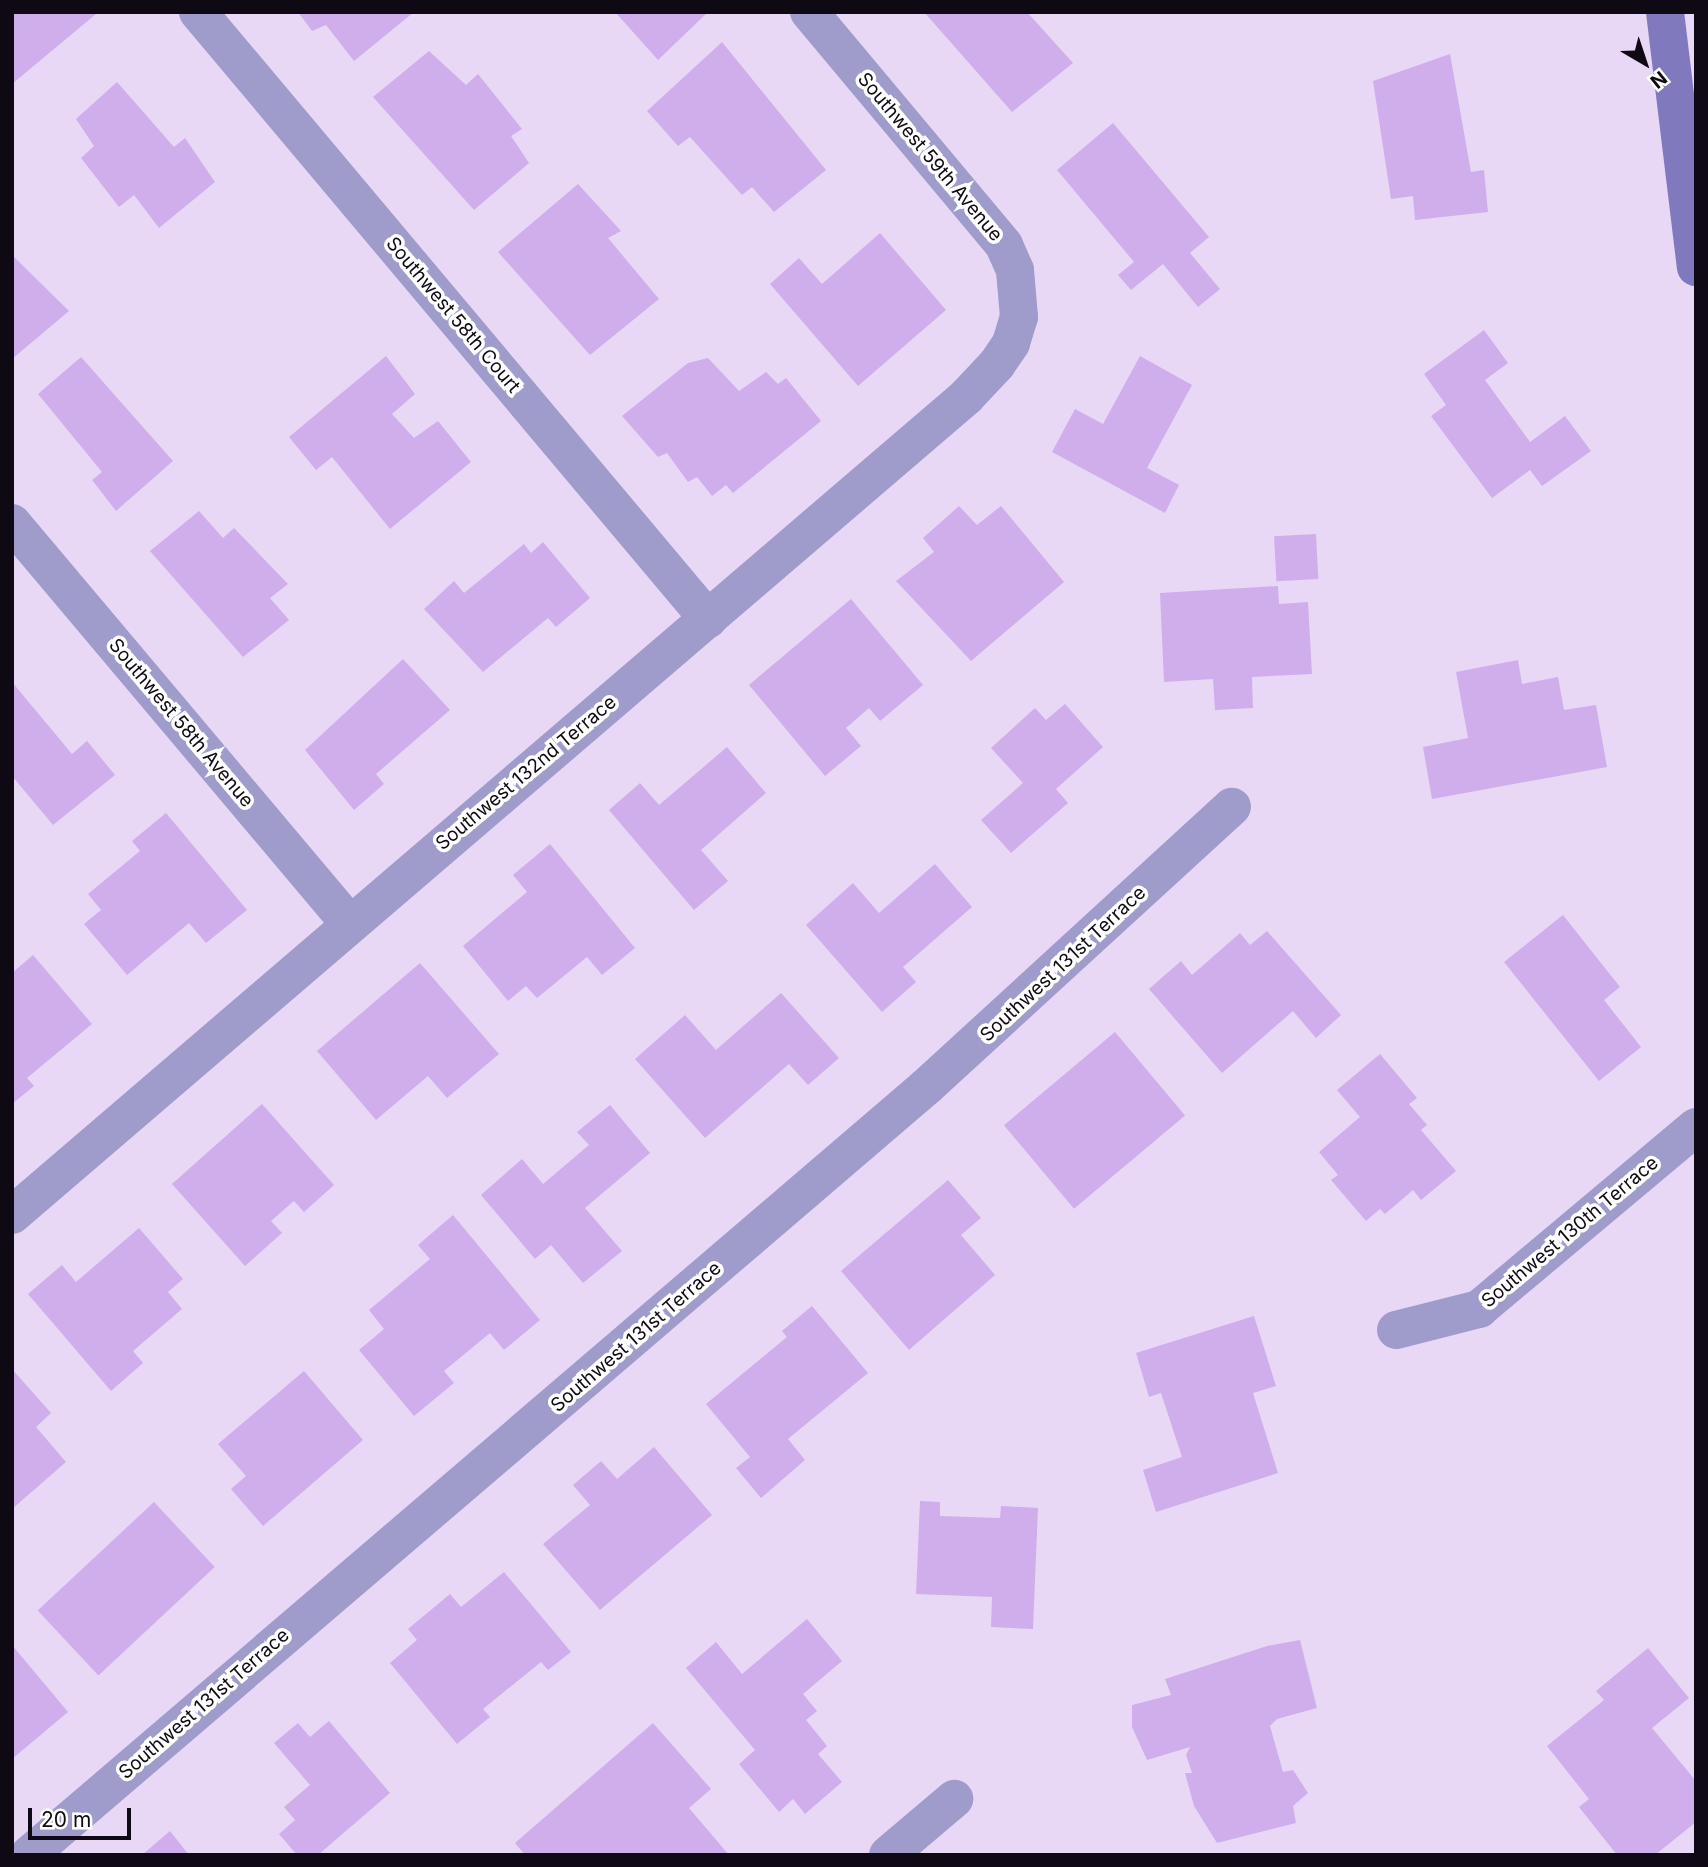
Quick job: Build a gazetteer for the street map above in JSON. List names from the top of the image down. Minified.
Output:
{"streets":{"street":["Southwest 59th Avenue","Southwest 58th Court","Southwest 58th Avenue","Southwest 132nd Terrace","Southwest 131st Terrace","Southwest 130th Terrace"]},"crossings":[["Southwest 59th Avenue","Southwest 132nd Terrace"],["Southwest 58th Court","Southwest 132nd Terrace"],["Southwest 58th Avenue","Southwest 132nd Terrace"]],"scale_bar":"20 m","north":"bottom right"}
